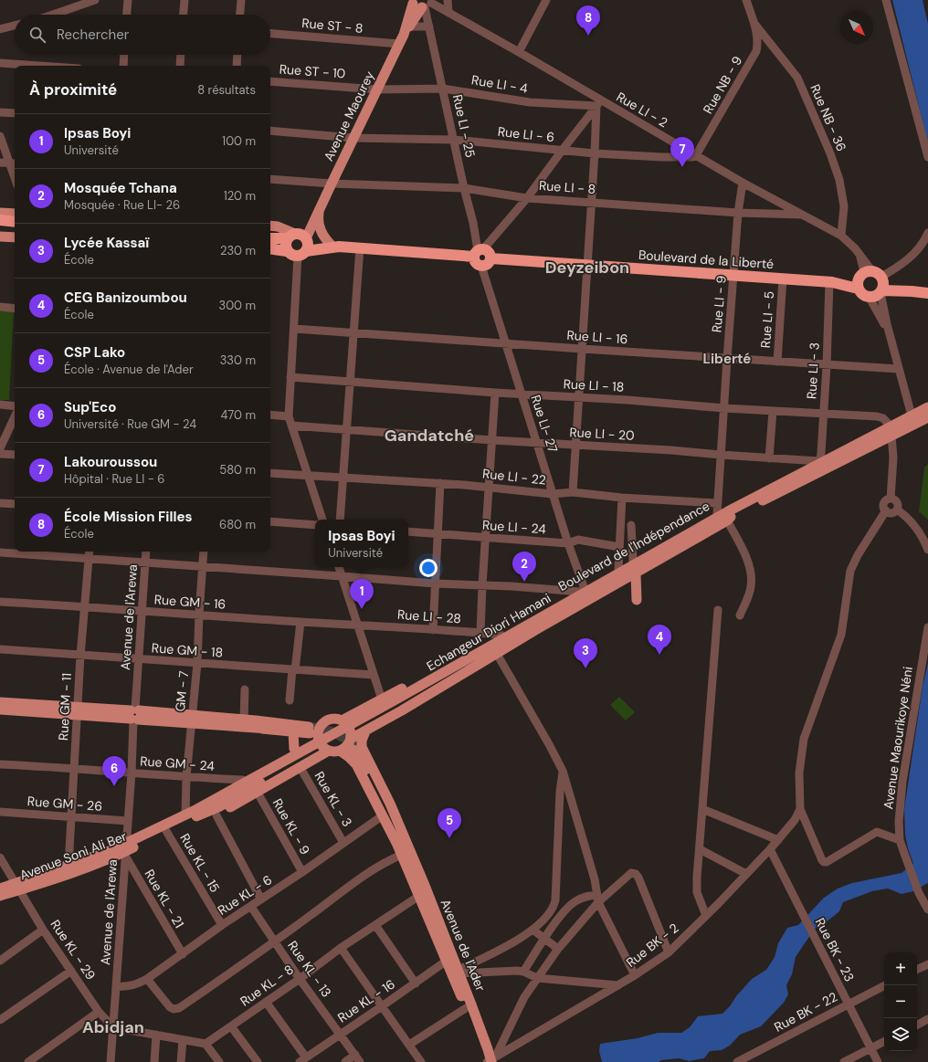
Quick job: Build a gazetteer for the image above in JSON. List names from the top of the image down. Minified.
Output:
{"streets":{"highway":["Boulevard de la Liberté"],"main road":["Avenue Maourey","Boulevard de l'Indépendance","Echangeur Diori Hamani","Avenue Soni Ali Ber","Avenue de l'Ader"],"street":["Rue ST - 8","Rue ST - 10","Rue LI - 4","Rue NB - 9","Rue LI - 2","Rue NB - 36","Rue LI - 25","Rue LI - 6","Rue LI - 8","Rue LI - 9","Rue LI - 5","Rue LI - 16","Rue LI - 3","Rue LI - 18","Rue LI- 27","Rue LI - 20","Rue LI - 22","Rue LI - 24","Rue GM - 16","Rue LI - 28","Avenue de l'Arewa","Rue GM - 18","GM - 7","Rue GM - 11","Avenue Maourikoye Néni","Rue GM - 24","Rue KL - 3","Rue GM - 26","Rue KL - 9","Rue KL - 15","Rue KL - 6","Rue KL - 21","Rue BK - 2","Rue KL - 29","Rue BK - 23","Rue KL - 13","Rue KL - 8","Rue KL - 16","Rue BK - 22"]},"crossings":[["Rue ST - 8","Avenue Maourey"],["Rue ST - 8","Rue LI - 25"],["Rue ST - 10","Rue LI - 4"],["Rue ST - 10","Avenue Maourey"],["Rue LI - 4","Rue LI - 2"],["Rue LI - 4","Avenue Maourey"],["Rue LI - 4","Rue LI - 25"],["Rue NB - 9","Rue LI - 2"],["Rue NB - 9","Rue NB - 36"],["Rue NB - 9","Rue LI - 6"],["Rue LI - 2","Avenue Maourey"],["Rue LI - 2","Rue NB - 36"],["Rue LI - 2","Rue LI - 25"],["Rue LI - 2","Rue LI - 6"],["Rue LI - 2","Rue LI - 8"],["Rue LI - 2","Boulevard de la Liberté"],["Rue LI - 2","Rue LI - 9"],["Avenue Maourey","Rue LI - 25"],["Avenue Maourey","Rue LI - 6"],["Avenue Maourey","Rue LI - 8"],["Rue LI - 25","Rue LI - 6"],["Rue LI - 25","Rue LI - 8"],["Rue LI - 25","Boulevard de la Liberté"],["Rue LI - 25","Rue LI- 27"],["Rue LI - 8","Rue LI - 9"],["Boulevard de la Liberté","Rue LI - 9"],["Boulevard de la Liberté","Rue LI - 5"],["Boulevard de la Liberté","Rue LI - 3"],["Boulevard de la Liberté","Rue LI- 27"],["Rue LI - 9","Rue LI - 16"],["Rue LI - 9","Rue LI - 18"],["Rue LI - 9","Rue LI - 20"],["Rue LI - 9","Rue LI - 22"],["Rue LI - 9","Boulevard de l'Indépendance"],["Rue LI - 5","Rue LI - 16"],["Rue LI - 16","Rue LI - 3"],["Rue LI - 16","Rue LI- 27"],["Rue LI - 3","Rue LI - 18"],["Rue LI - 3","Rue LI - 20"],["Rue LI - 3","Boulevard de l'Indépendance"],["Rue LI - 18","Rue LI- 27"],["Rue LI - 18","Boulevard de l'Indépendance"],["Rue LI- 27","Rue LI - 20"],["Rue LI- 27","Rue LI - 22"],["Rue LI- 27","Rue LI - 24"],["Rue LI- 27","Boulevard de l'Indépendance"],["Rue LI - 20","Boulevard de l'Indépendance"],["Boulevard de l'Indépendance","Rue LI - 28"],["Boulevard de l'Indépendance","Echangeur Diori Hamani"],["Boulevard de l'Indépendance","Avenue de l'Ader"],["Rue GM - 16","Rue LI - 28"],["Rue GM - 16","Avenue de l'Arewa"],["Rue GM - 16","GM - 7"],["Rue GM - 16","Rue GM - 11"],["Avenue de l'Arewa","Rue GM - 18"],["Avenue de l'Arewa","Rue GM - 24"],["Avenue de l'Arewa","Rue GM - 26"],["Avenue de l'Arewa","Avenue Soni Ali Ber"],["Avenue de l'Arewa","Rue KL - 6"],["Avenue de l'Arewa","Rue KL - 21"],["Avenue de l'Arewa","Rue KL - 29"],["Echangeur Diori Hamani","Avenue Soni Ali Ber"],["Rue GM - 18","GM - 7"],["Rue GM - 18","Rue GM - 11"],["GM - 7","Rue GM - 24"],["GM - 7","Avenue Soni Ali Ber"],["Rue GM - 11","Rue GM - 24"],["Rue GM - 11","Rue GM - 26"],["Rue GM - 11","Avenue Soni Ali Ber"],["Rue GM - 24","Avenue Soni Ali Ber"],["Rue KL - 3","Avenue Soni Ali Ber"],["Rue KL - 3","Rue KL - 6"],["Rue KL - 9","Avenue Soni Ali Ber"],["Rue KL - 9","Rue KL - 6"],["Avenue Soni Ali Ber","Rue KL - 15"],["Avenue Soni Ali Ber","Rue KL - 21"],["Avenue Soni Ali Ber","Rue KL - 29"],["Rue KL - 15","Rue KL - 6"],["Rue KL - 6","Rue KL - 21"],["Rue KL - 6","Avenue de l'Ader"],["Rue KL - 6","Rue KL - 13"],["Avenue de l'Ader","Rue BK - 2"],["Avenue de l'Ader","Rue KL - 8"],["Avenue de l'Ader","Rue KL - 16"],["Rue BK - 2","Rue BK - 23"],["Rue BK - 23","Rue BK - 22"],["Rue KL - 13","Rue KL - 8"],["Rue KL - 13","Rue KL - 16"]],"districts":["Deyzeibon","Liberté","Gandatché","Abidjan"],"north":"bottom right","page":{"pins":["8","7","2","1","4","3","6","5"],"search":"Rechercher","heading":["À proximité","8 résultats"],"list":[{"mark":"1","name":"Ipsas Boyi","note":"Université","value":"100 m"},{"mark":"2","name":"Mosquée Tchana","note":"Mosquée · Rue LI- 26","value":"120 m"},{"mark":"3","name":"Lycée Kassaï","note":"École","value":"230 m"},{"mark":"4","name":"CEG Banizoumbou","note":"École","value":"300 m"},{"mark":"5","name":"CSP Lako","note":"École · Avenue de l'Ader","value":"330 m"},{"mark":"6","name":"Sup'Eco","note":"Université · Rue GM - 24","value":"470 m"},{"mark":"7","name":"Lakouroussou","note":"Hôpital · Rue LI - 6","value":"580 m"},{"mark":"8","name":"École Mission Filles","note":"École","value":"680 m"}],"popup":["Ipsas Boyi","Université"],"map_buttons":["+","−"]}}
